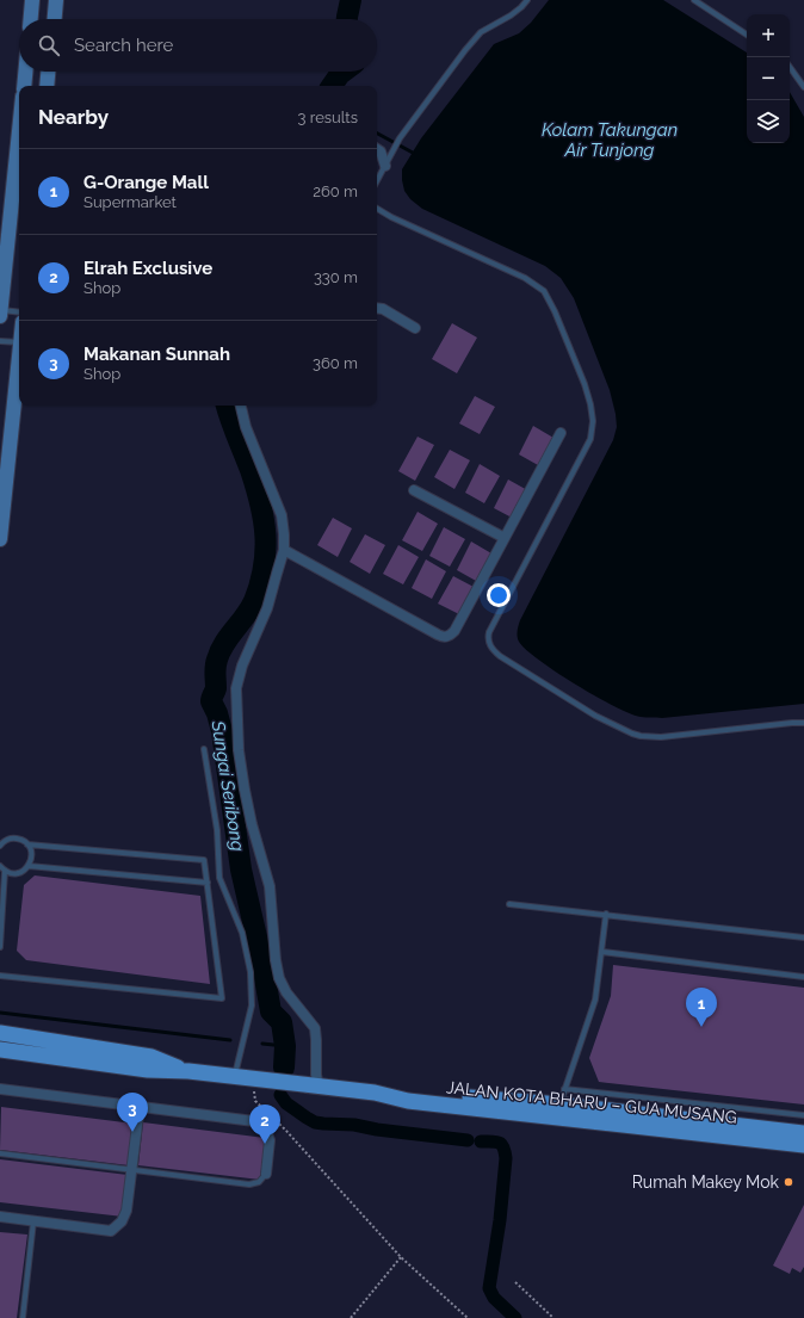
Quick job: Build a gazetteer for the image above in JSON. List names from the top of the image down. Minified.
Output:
{"streets":{"main road":["JALAN KOTA BHARU – GUA MUSANG"]},"water":["Kolam Takungan Air Tunjong","Sungai Seribong"],"places":["Rumah Makey Mok"],"page":{"map_buttons":["+","−"],"search":"Search here","heading":["Nearby","3 results"],"list":[{"mark":"1","name":"G-Orange Mall","note":"Supermarket","value":"260 m"},{"mark":"2","name":"Elrah Exclusive","note":"Shop","value":"330 m"},{"mark":"3","name":"Makanan Sunnah","note":"Shop","value":"360 m"}],"pins":["1","3","2"]}}
